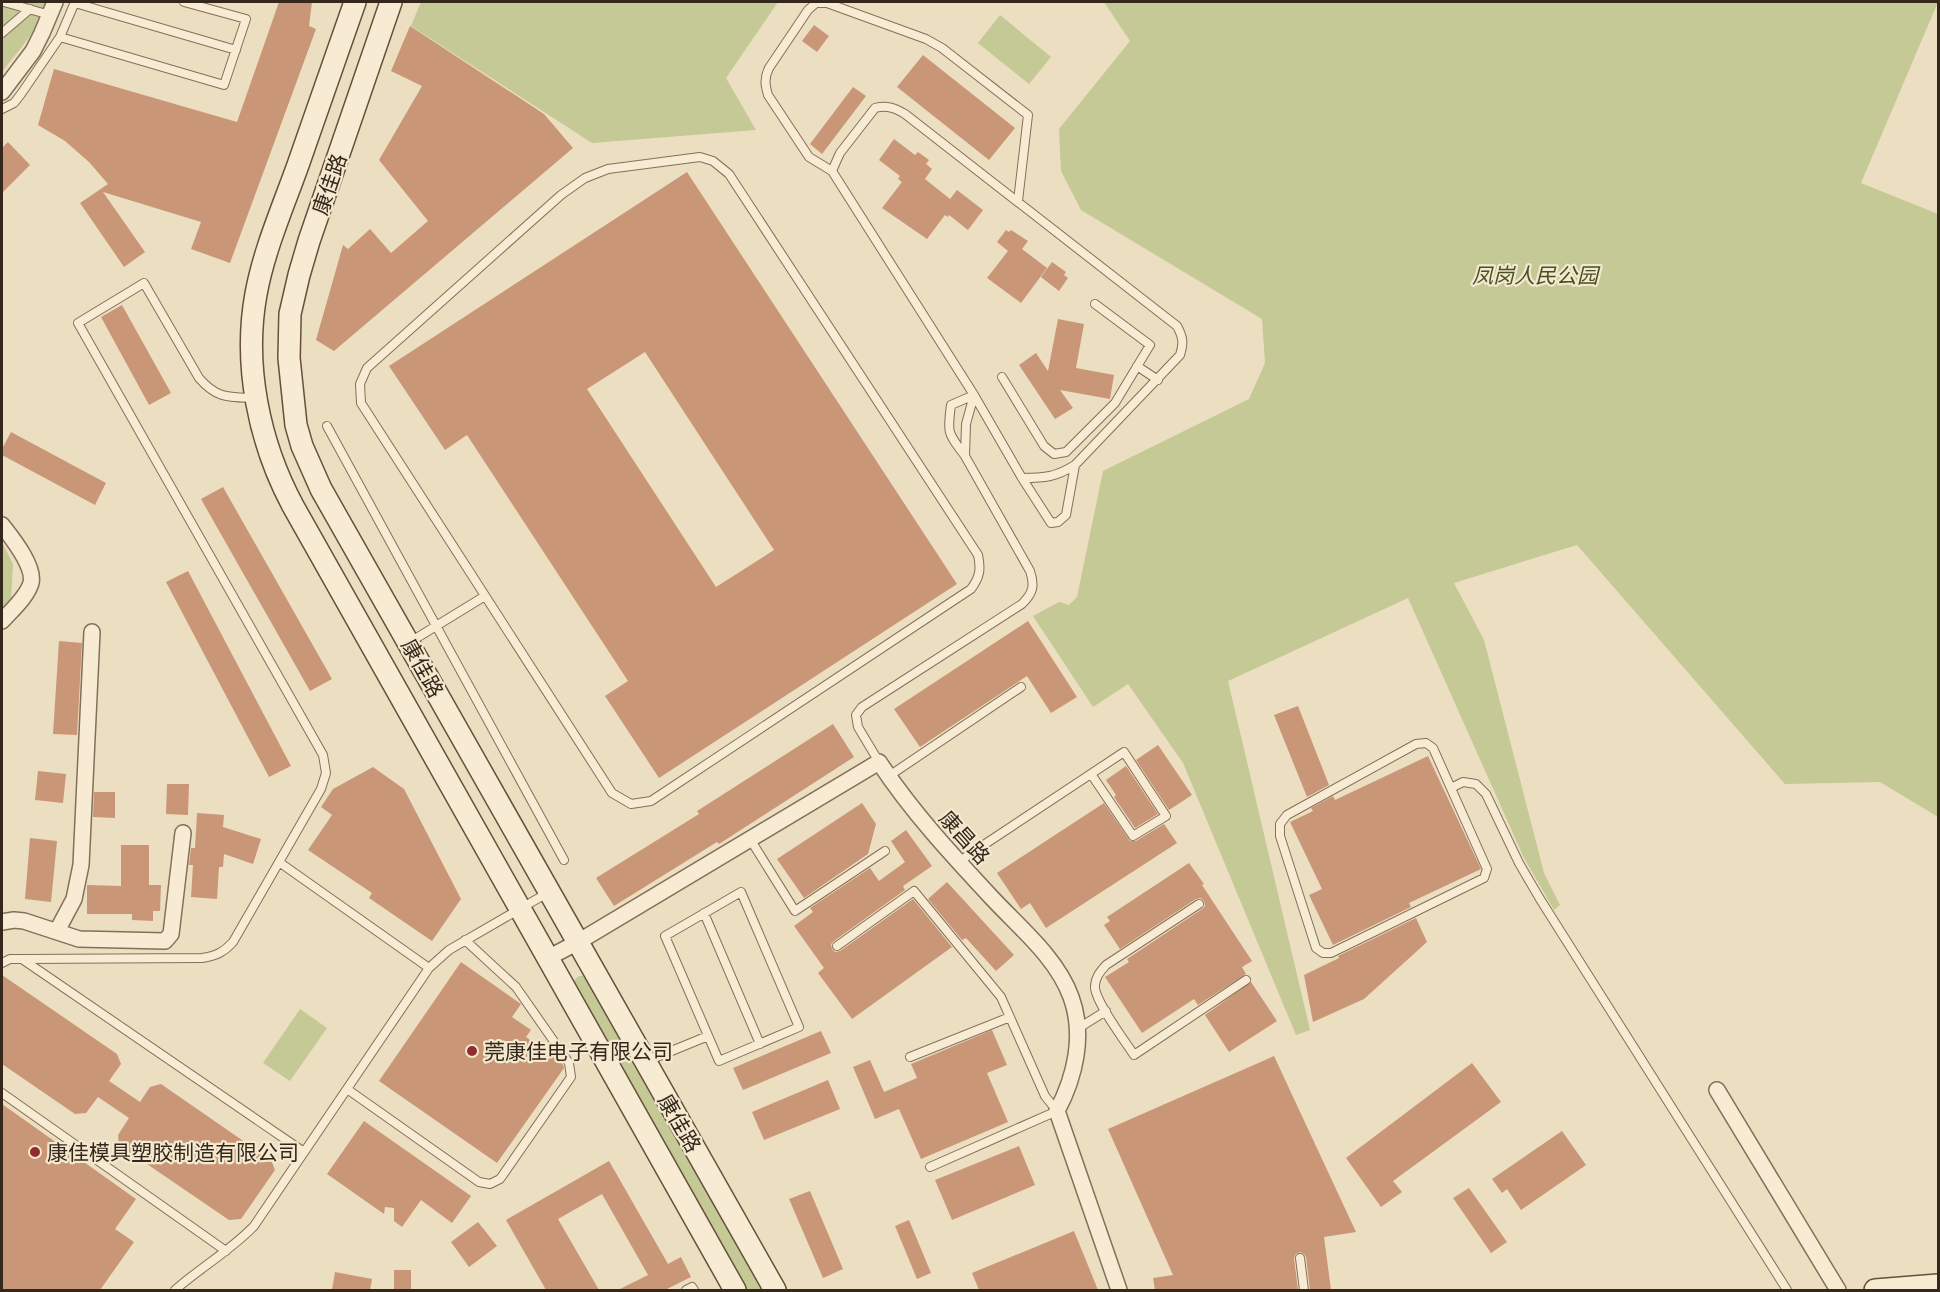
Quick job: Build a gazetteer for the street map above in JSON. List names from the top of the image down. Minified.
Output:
{"streets":{"street":["康佳路","康昌路"]},"parks":["凤岗人民公园"],"places":["莞康佳电子有限公司","康佳模具塑胶制造有限公司"]}
